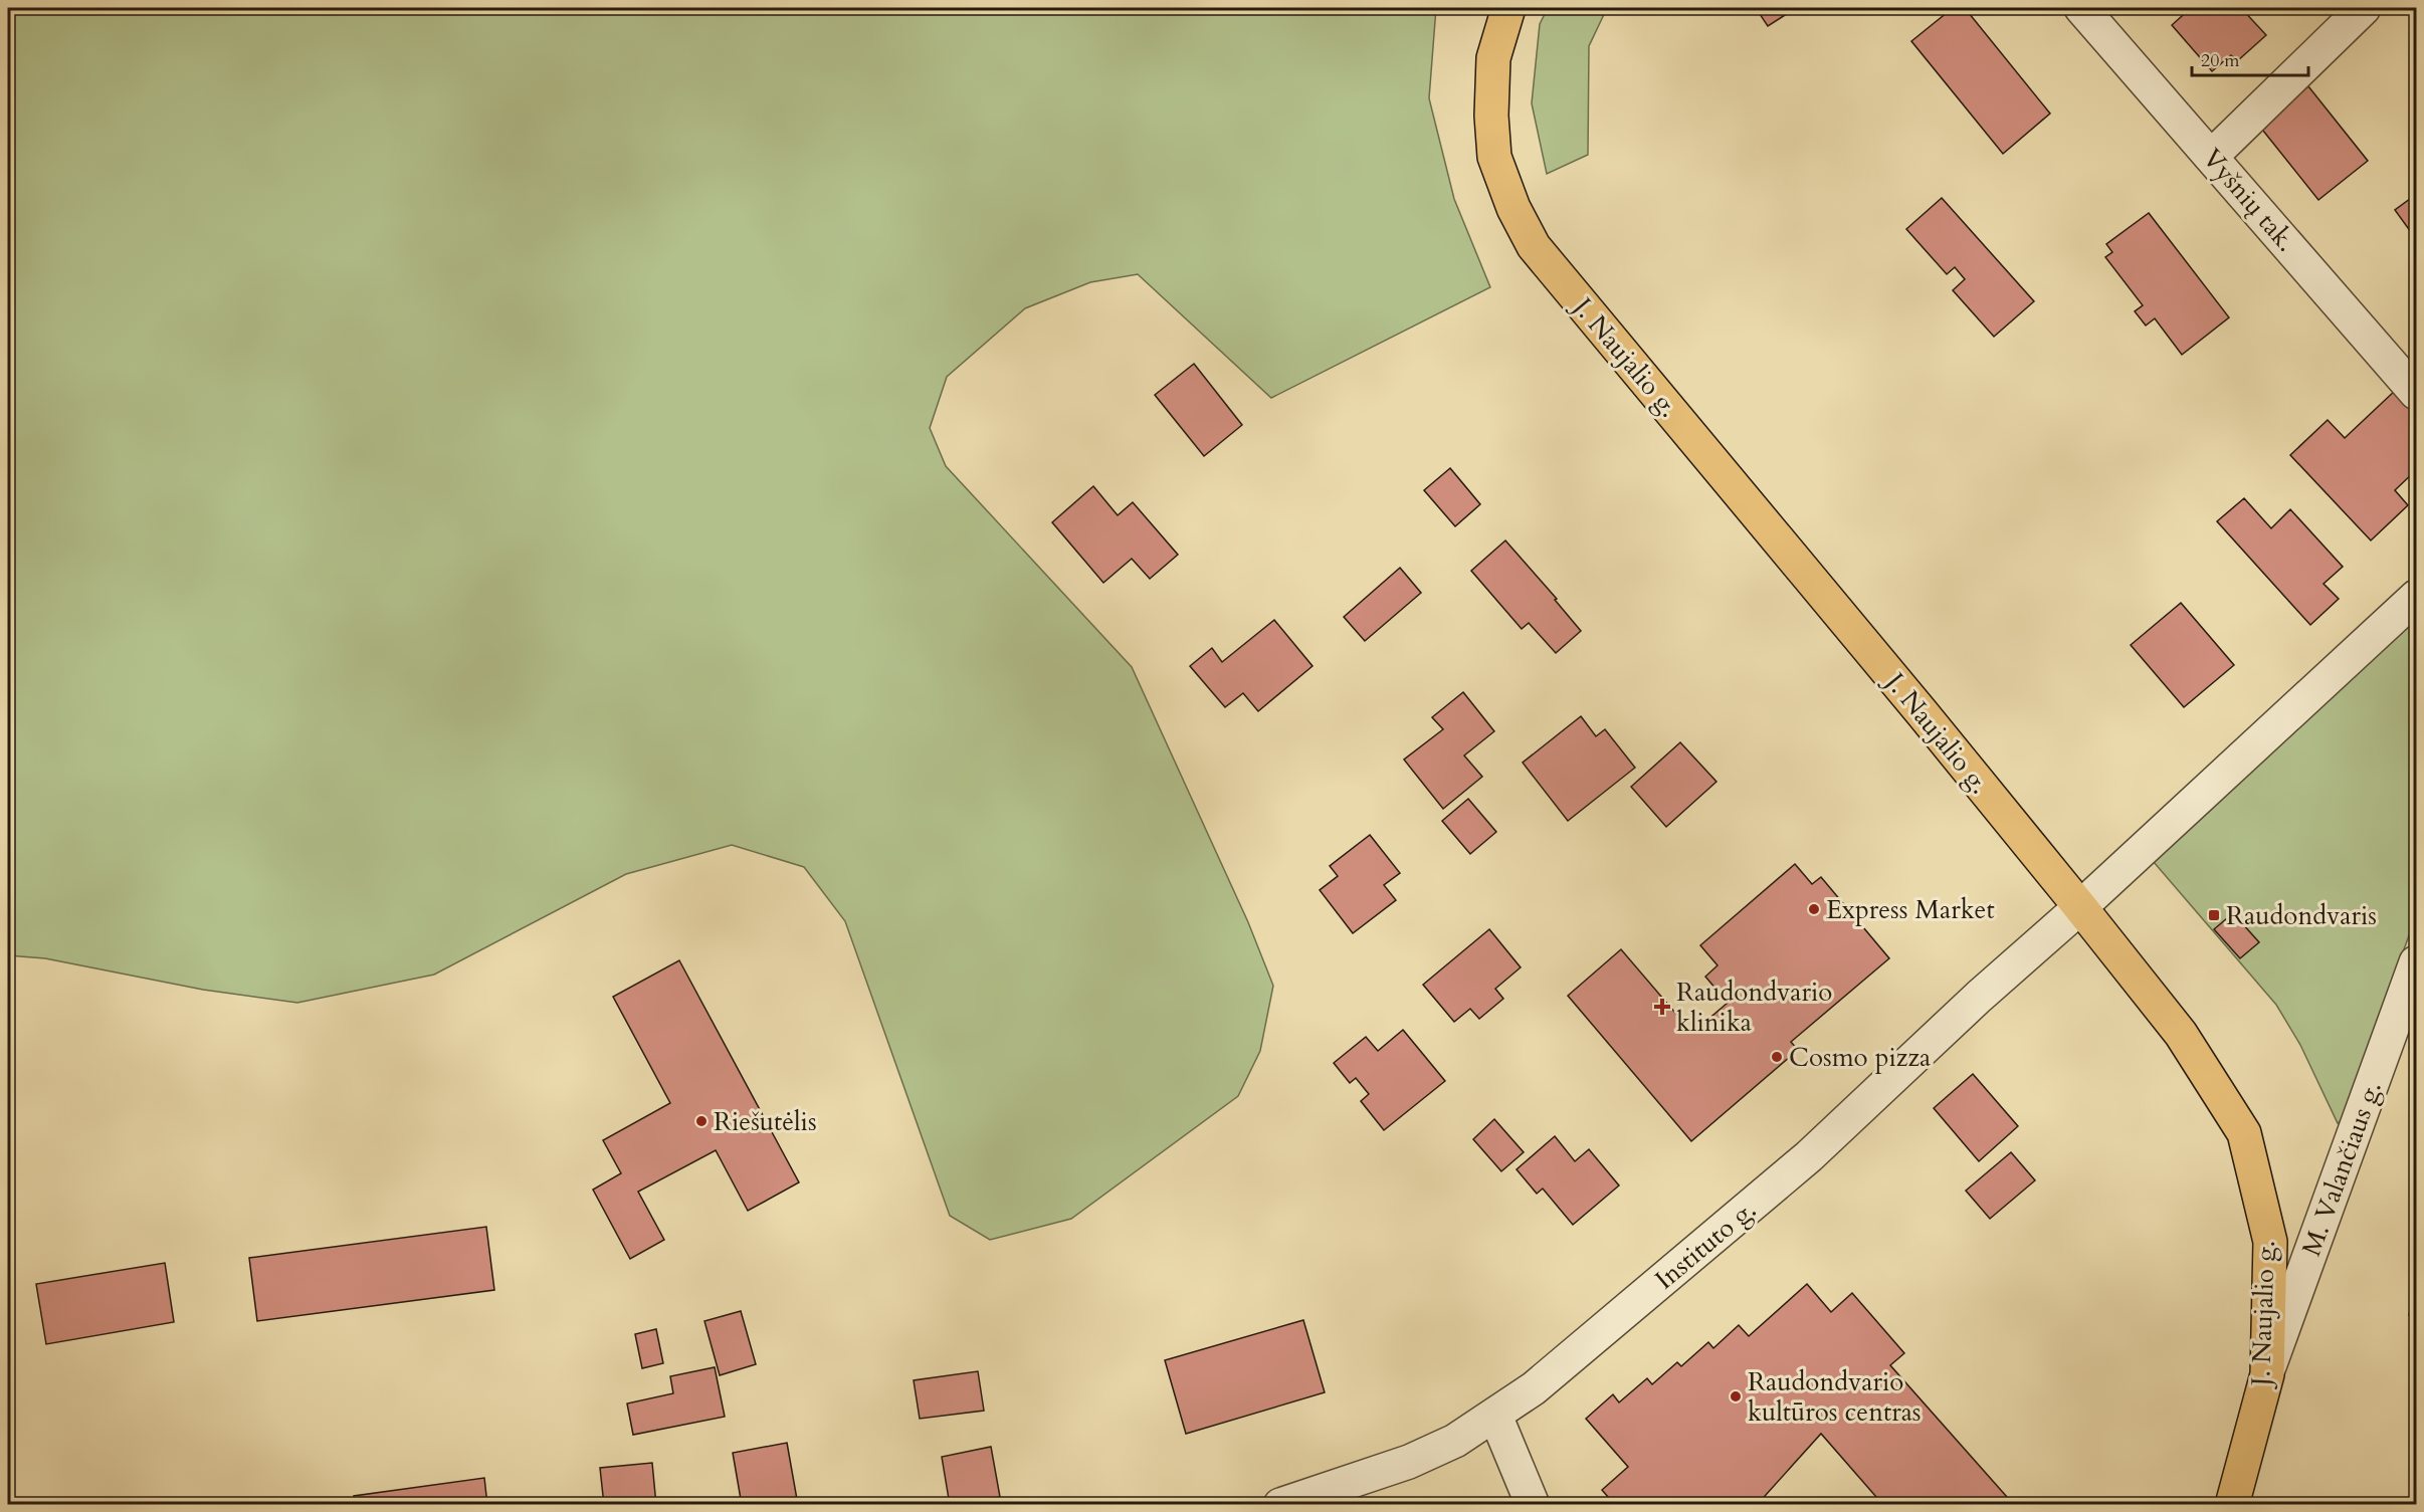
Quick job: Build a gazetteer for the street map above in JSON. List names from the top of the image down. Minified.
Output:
{"streets":{"main road":["J. Naujalio g."],"street":["Vyšnių tak.","M. Valančiaus g.","Instituto g."]},"crossings":[["J. Naujalio g.","M. Valančiaus g."],["J. Naujalio g.","Instituto g."]],"places":{"other":["Express Market","Cosmo pizza","Riešutėlis","Raudondvario kultūros centras"],"transit":["Raudondvaris"],"health":["Raudondvario klinika"]},"scale_bar":"20 m"}
